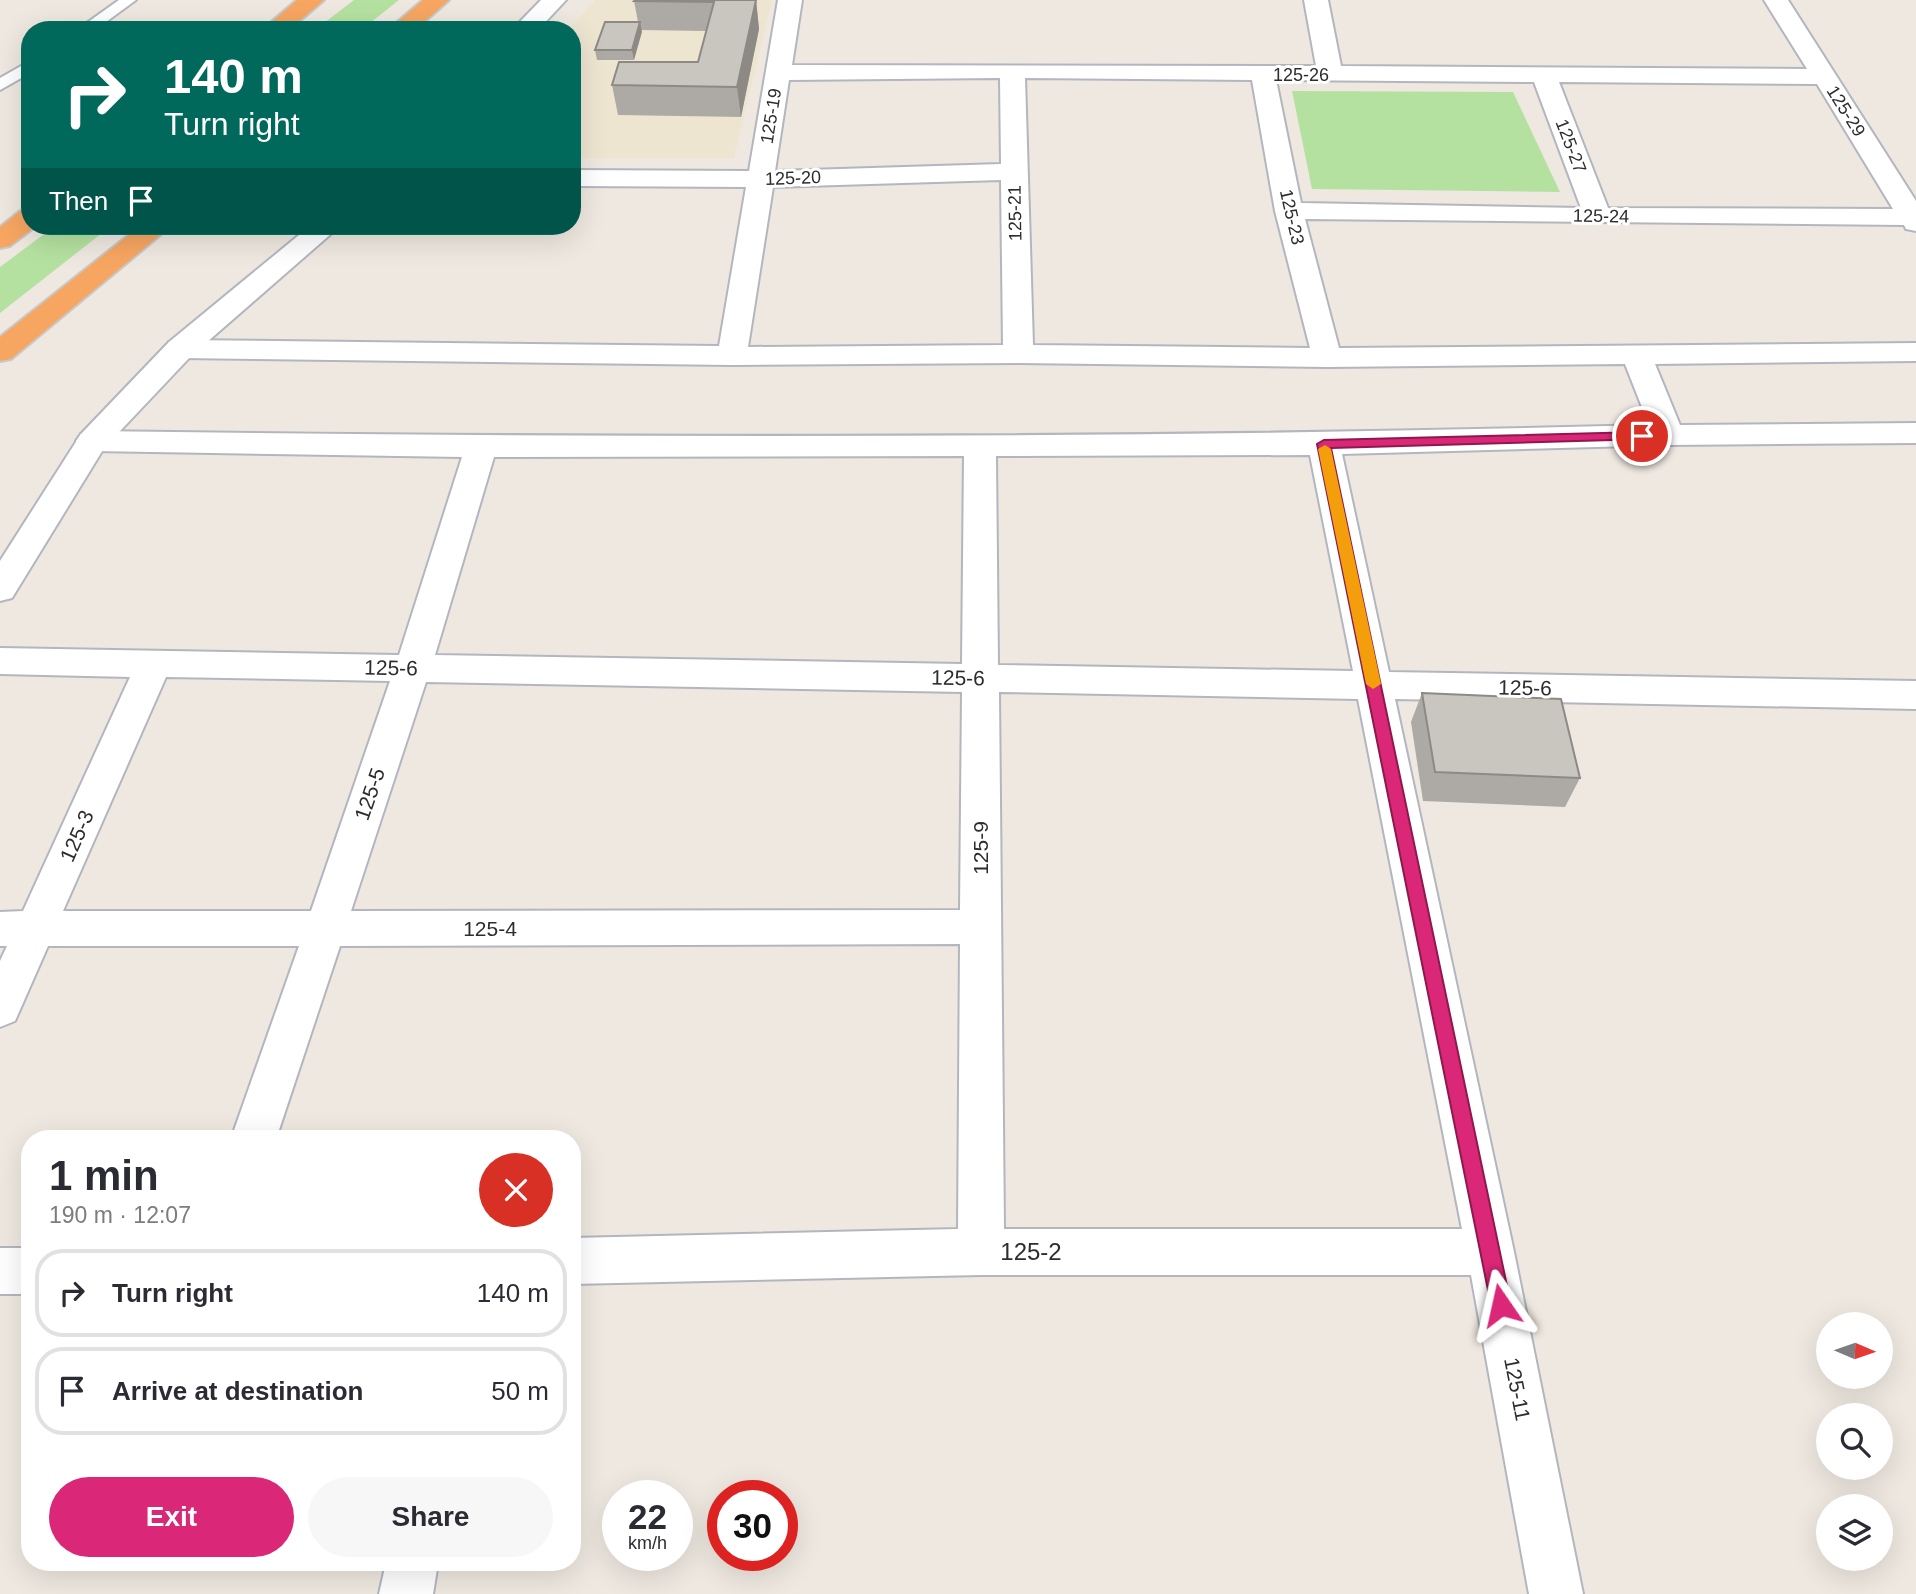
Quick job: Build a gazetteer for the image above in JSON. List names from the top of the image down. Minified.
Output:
{"streets":{"street":["125-26","125-29","125-19","125-27","125-20","125-21","125-24","125-23","125-6","125-5","125-3","125-9","125-4","125-2","125-11"]},"crossings":[["125-26","125-29"],["125-26","125-19"],["125-26","125-27"],["125-26","125-21"],["125-26","125-23"],["125-29","125-24"],["125-19","125-20"],["125-27","125-24"],["125-20","125-21"],["125-24","125-23"],["125-6","125-5"],["125-6","125-3"],["125-6","125-9"],["125-6","125-11"],["125-5","125-4"],["125-3","125-4"],["125-9","125-4"],["125-9","125-2"],["125-2","125-11"]],"north":"right","page":{"turn":["140 m","Turn right"],"then":"Then","heading":["1 min","190 m · 12:07"],"list":[{"name":"Turn right","value":"140 m"},{"name":"Arrive at destination","value":"50 m"}],"buttons":["Exit","Share"],"speed":"22 km/h","limit":"30"}}
